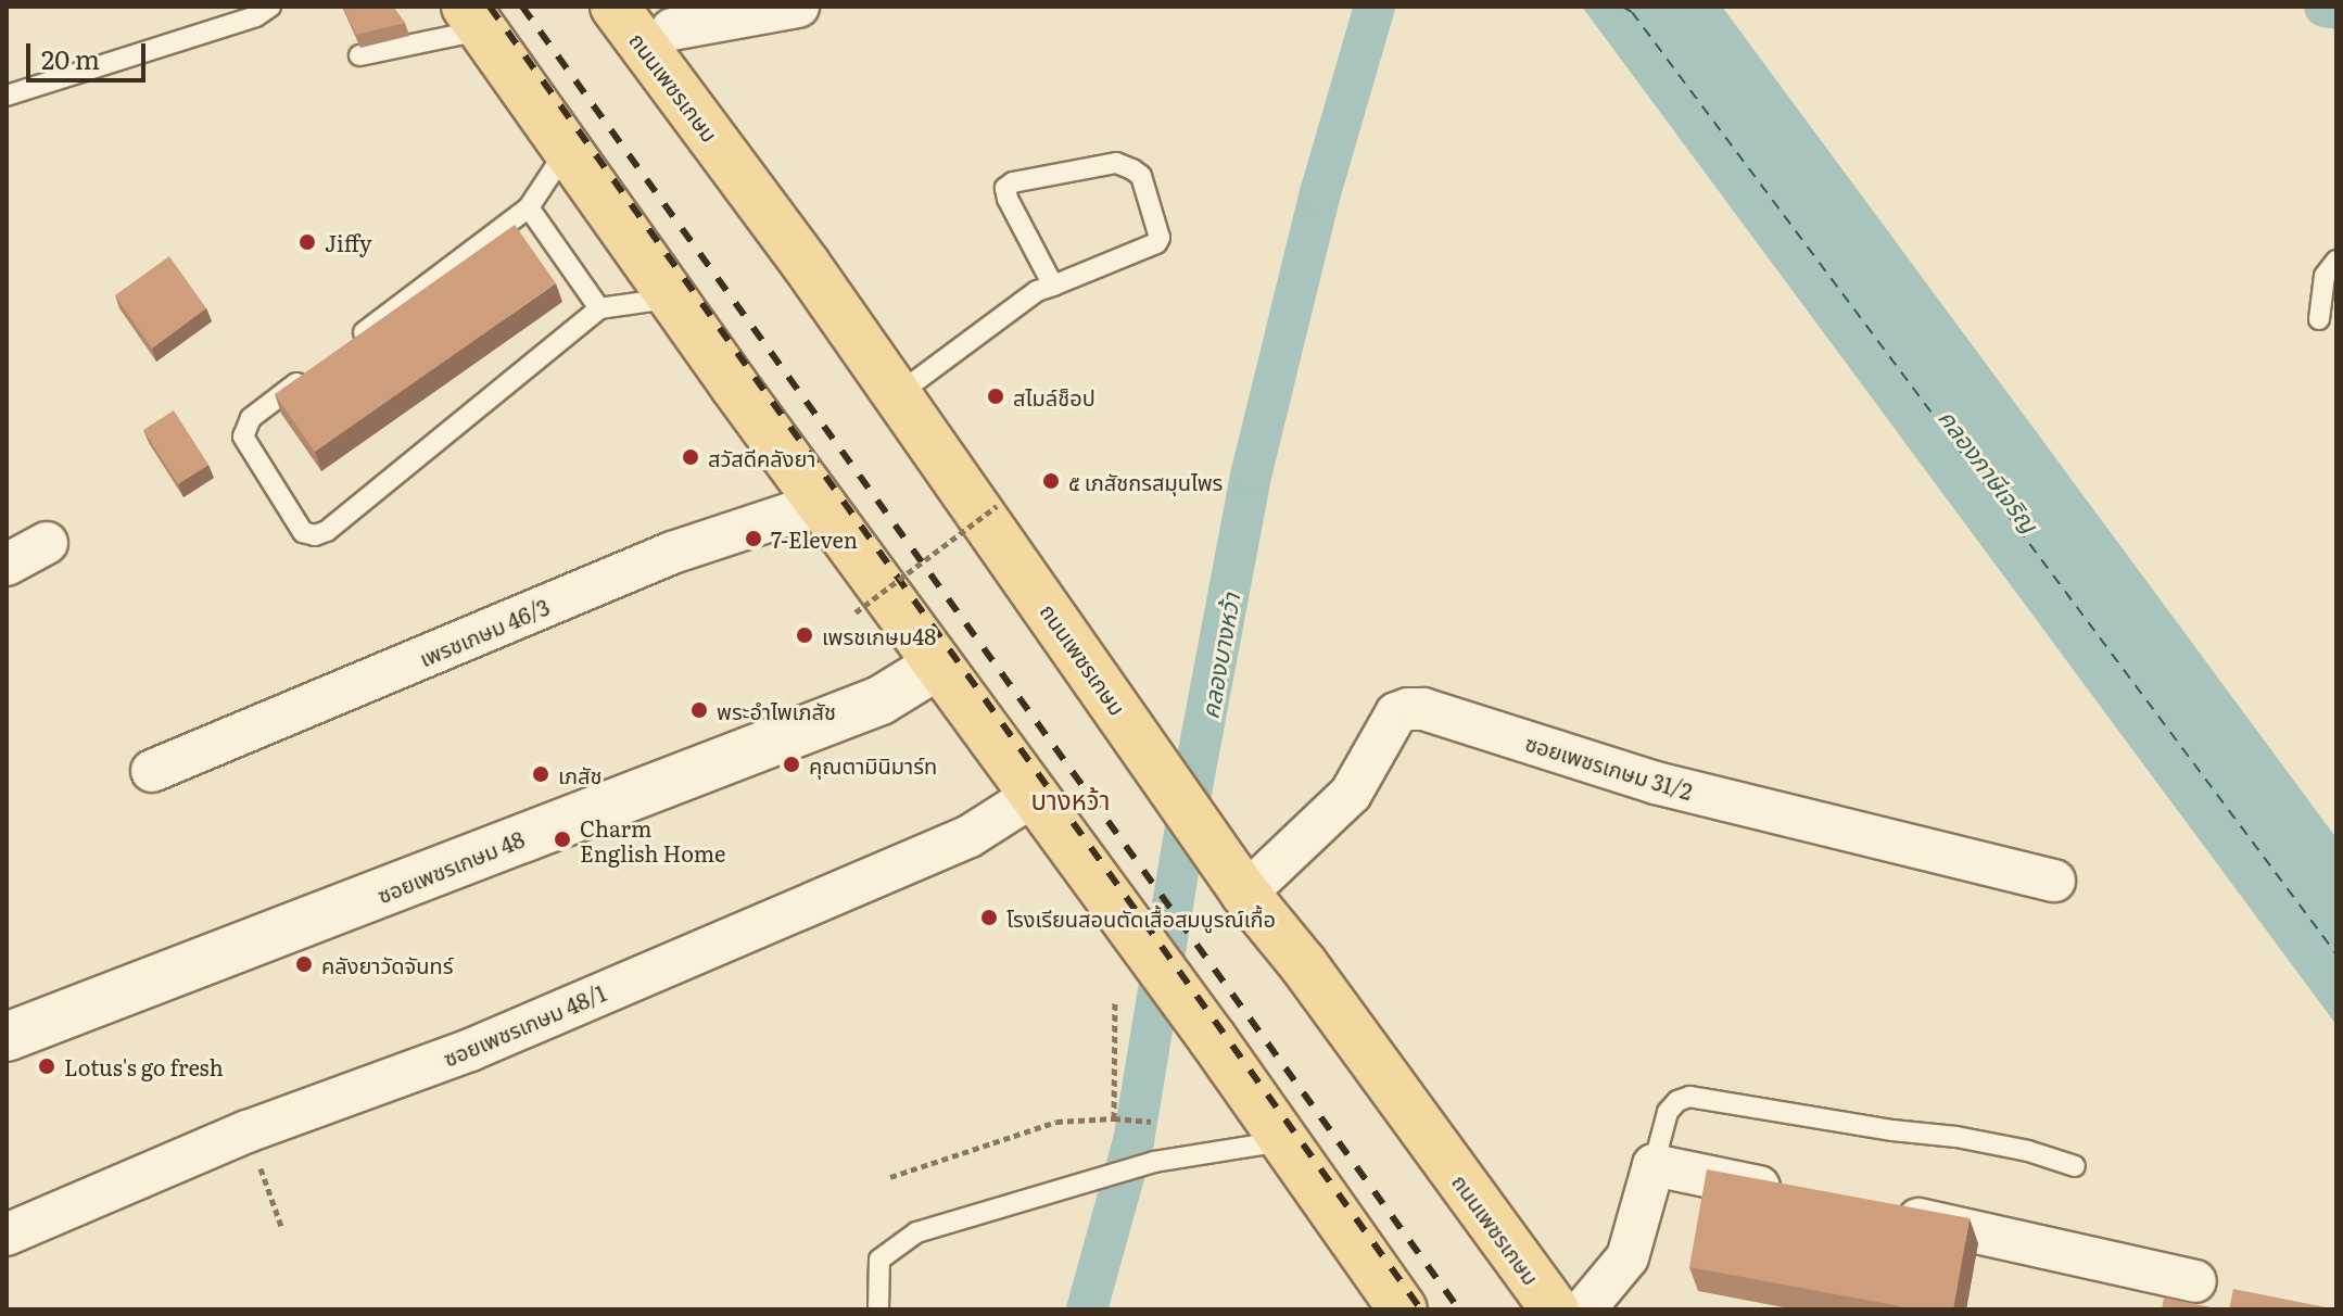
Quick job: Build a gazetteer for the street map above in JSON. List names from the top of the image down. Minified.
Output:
{"streets":{"main road":["ถนนเพชรเกษม"],"street":["เพรชเกษม 46/3","ซอยเพชรเกษม 31/2","ซอยเพชรเกษม 48","ซอยเพชรเกษม 48/1"]},"crossings":[["ถนนเพชรเกษม","ซอยเพชรเกษม 31/2"]],"districts":["บางหว้า"],"water":["คลองภาษีเจริญ","คลองบางหว้า"],"places":["Jiffy","สไมล์ช็อป","สวัสดีคลังยา","๕ เภสัชกรสมุนไพร","7-Eleven","เพรชเกษม48","พระอำไพเภสัช","คุณตามินิมาร์ท","เภสัช","Charm English Home","โรงเรียนสอนตัดเสื้อสมบูรณ์เกื้อ","คลังยาวัดจันทร์","Lotus's go fresh"],"scale_bar":"20 m"}
